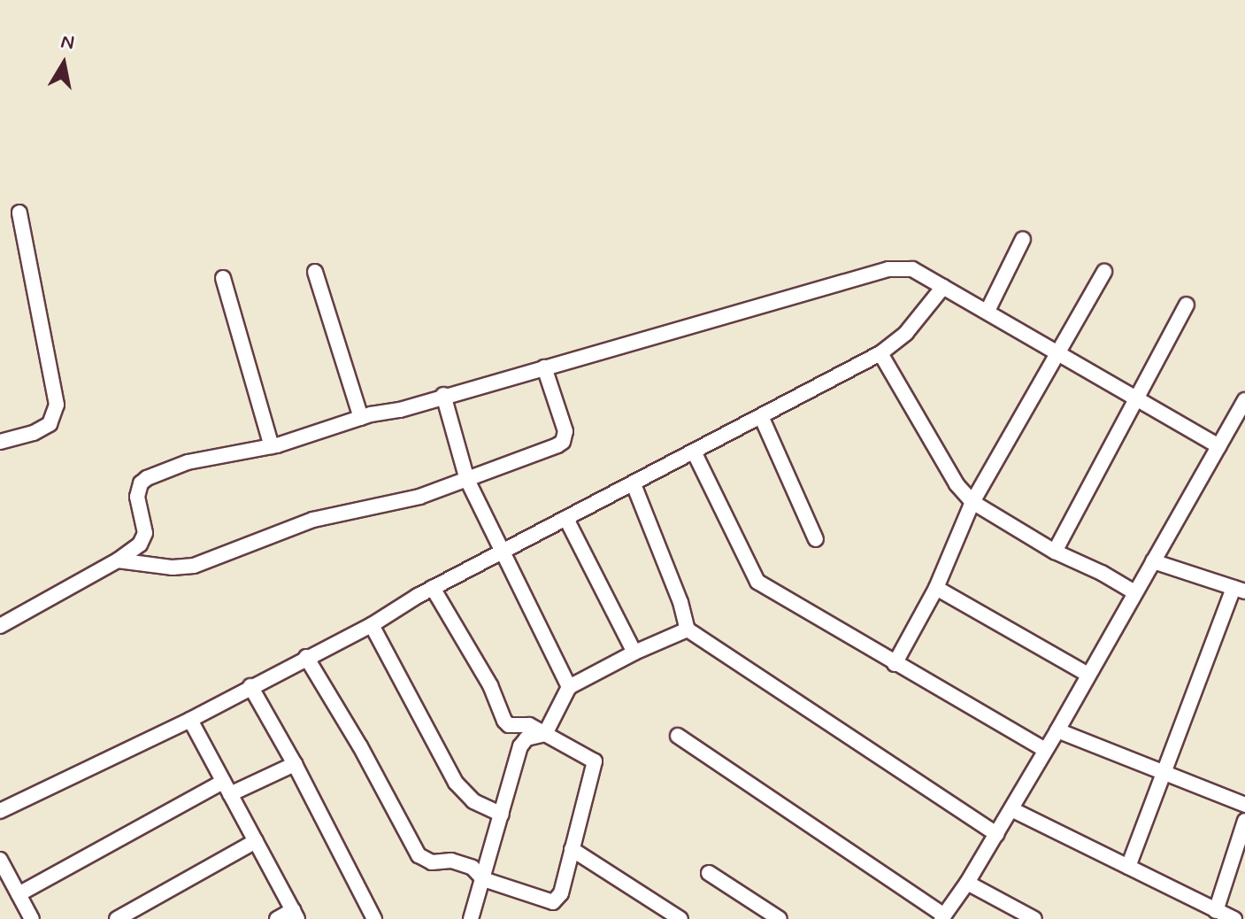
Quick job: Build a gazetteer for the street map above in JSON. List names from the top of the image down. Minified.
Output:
{"north":"top"}
